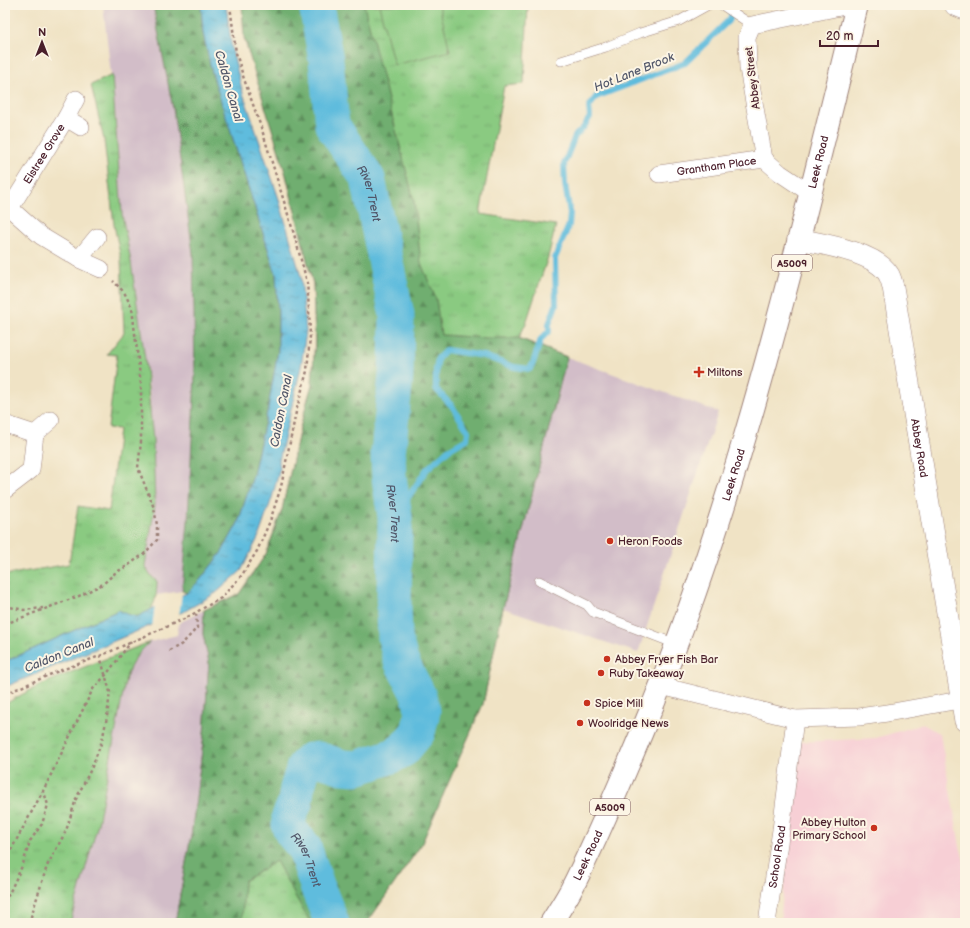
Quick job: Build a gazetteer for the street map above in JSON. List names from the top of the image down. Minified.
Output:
{"streets":{"main road":["Leek Road","A5009"],"street":["Abbey Street","Elstree Grove","Grantham Place","Abbey Road","School Road"]},"crossings":[["Abbey Street","Grantham Place"],["Leek Road","Grantham Place"],["Leek Road","Abbey Road"]],"water":["Hot Lane Brook","Caldon Canal","River Trent"],"places":{"health":["Miltons"],"other":["Heron Foods","Abbey Fryer Fish Bar","Ruby Takeaway","Spice Mill","Woolridge News","Abbey Hulton Primary School"]},"scale_bar":"20 m","north":"top"}
